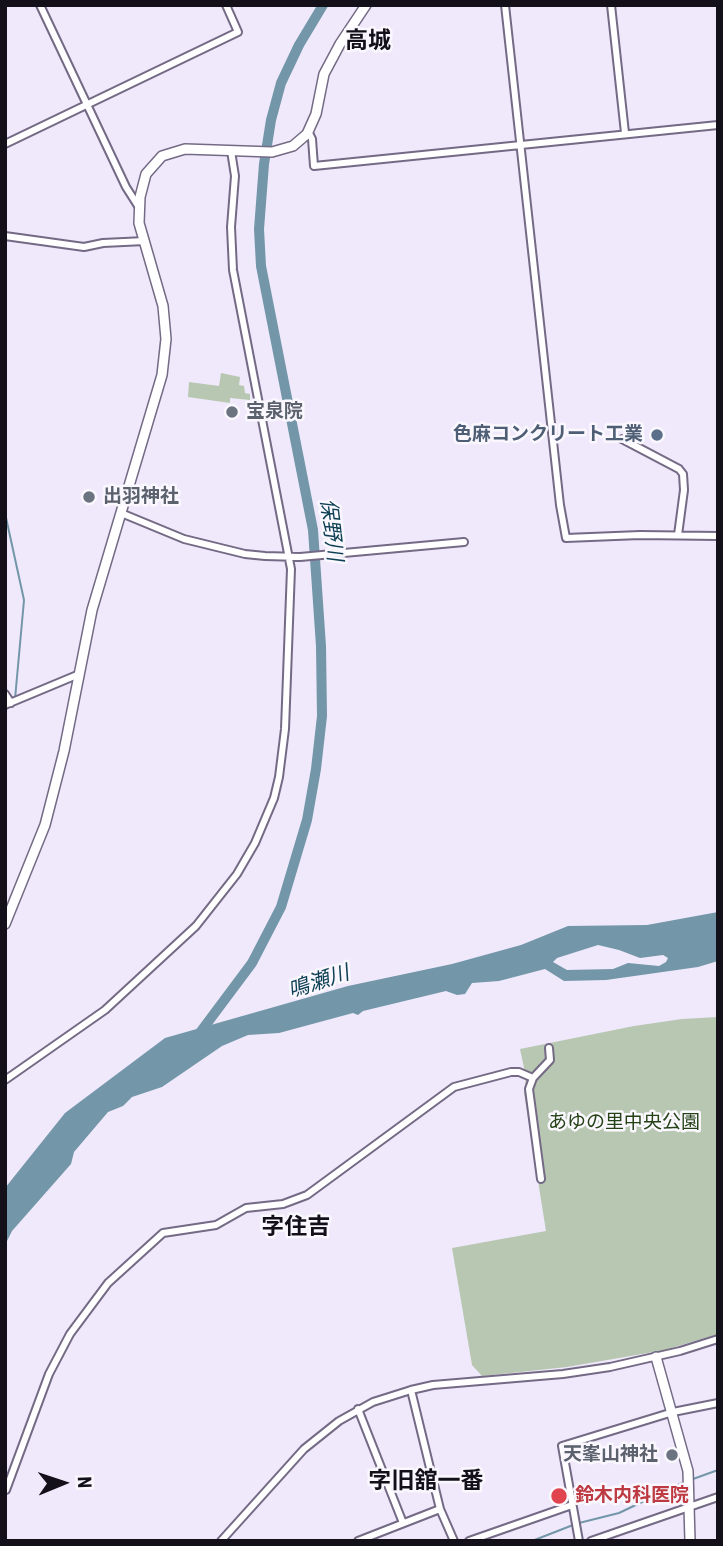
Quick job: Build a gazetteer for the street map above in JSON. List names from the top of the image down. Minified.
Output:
{"districts":["高城","字住吉","字旧舘一番"],"water":["保野川","鳴瀬川"],"parks":["あゆの里中央公園"],"places":["宝泉院","色麻コンクリート工業","出羽神社","天峯山神社","鈴木内科医院"],"north":"right"}
